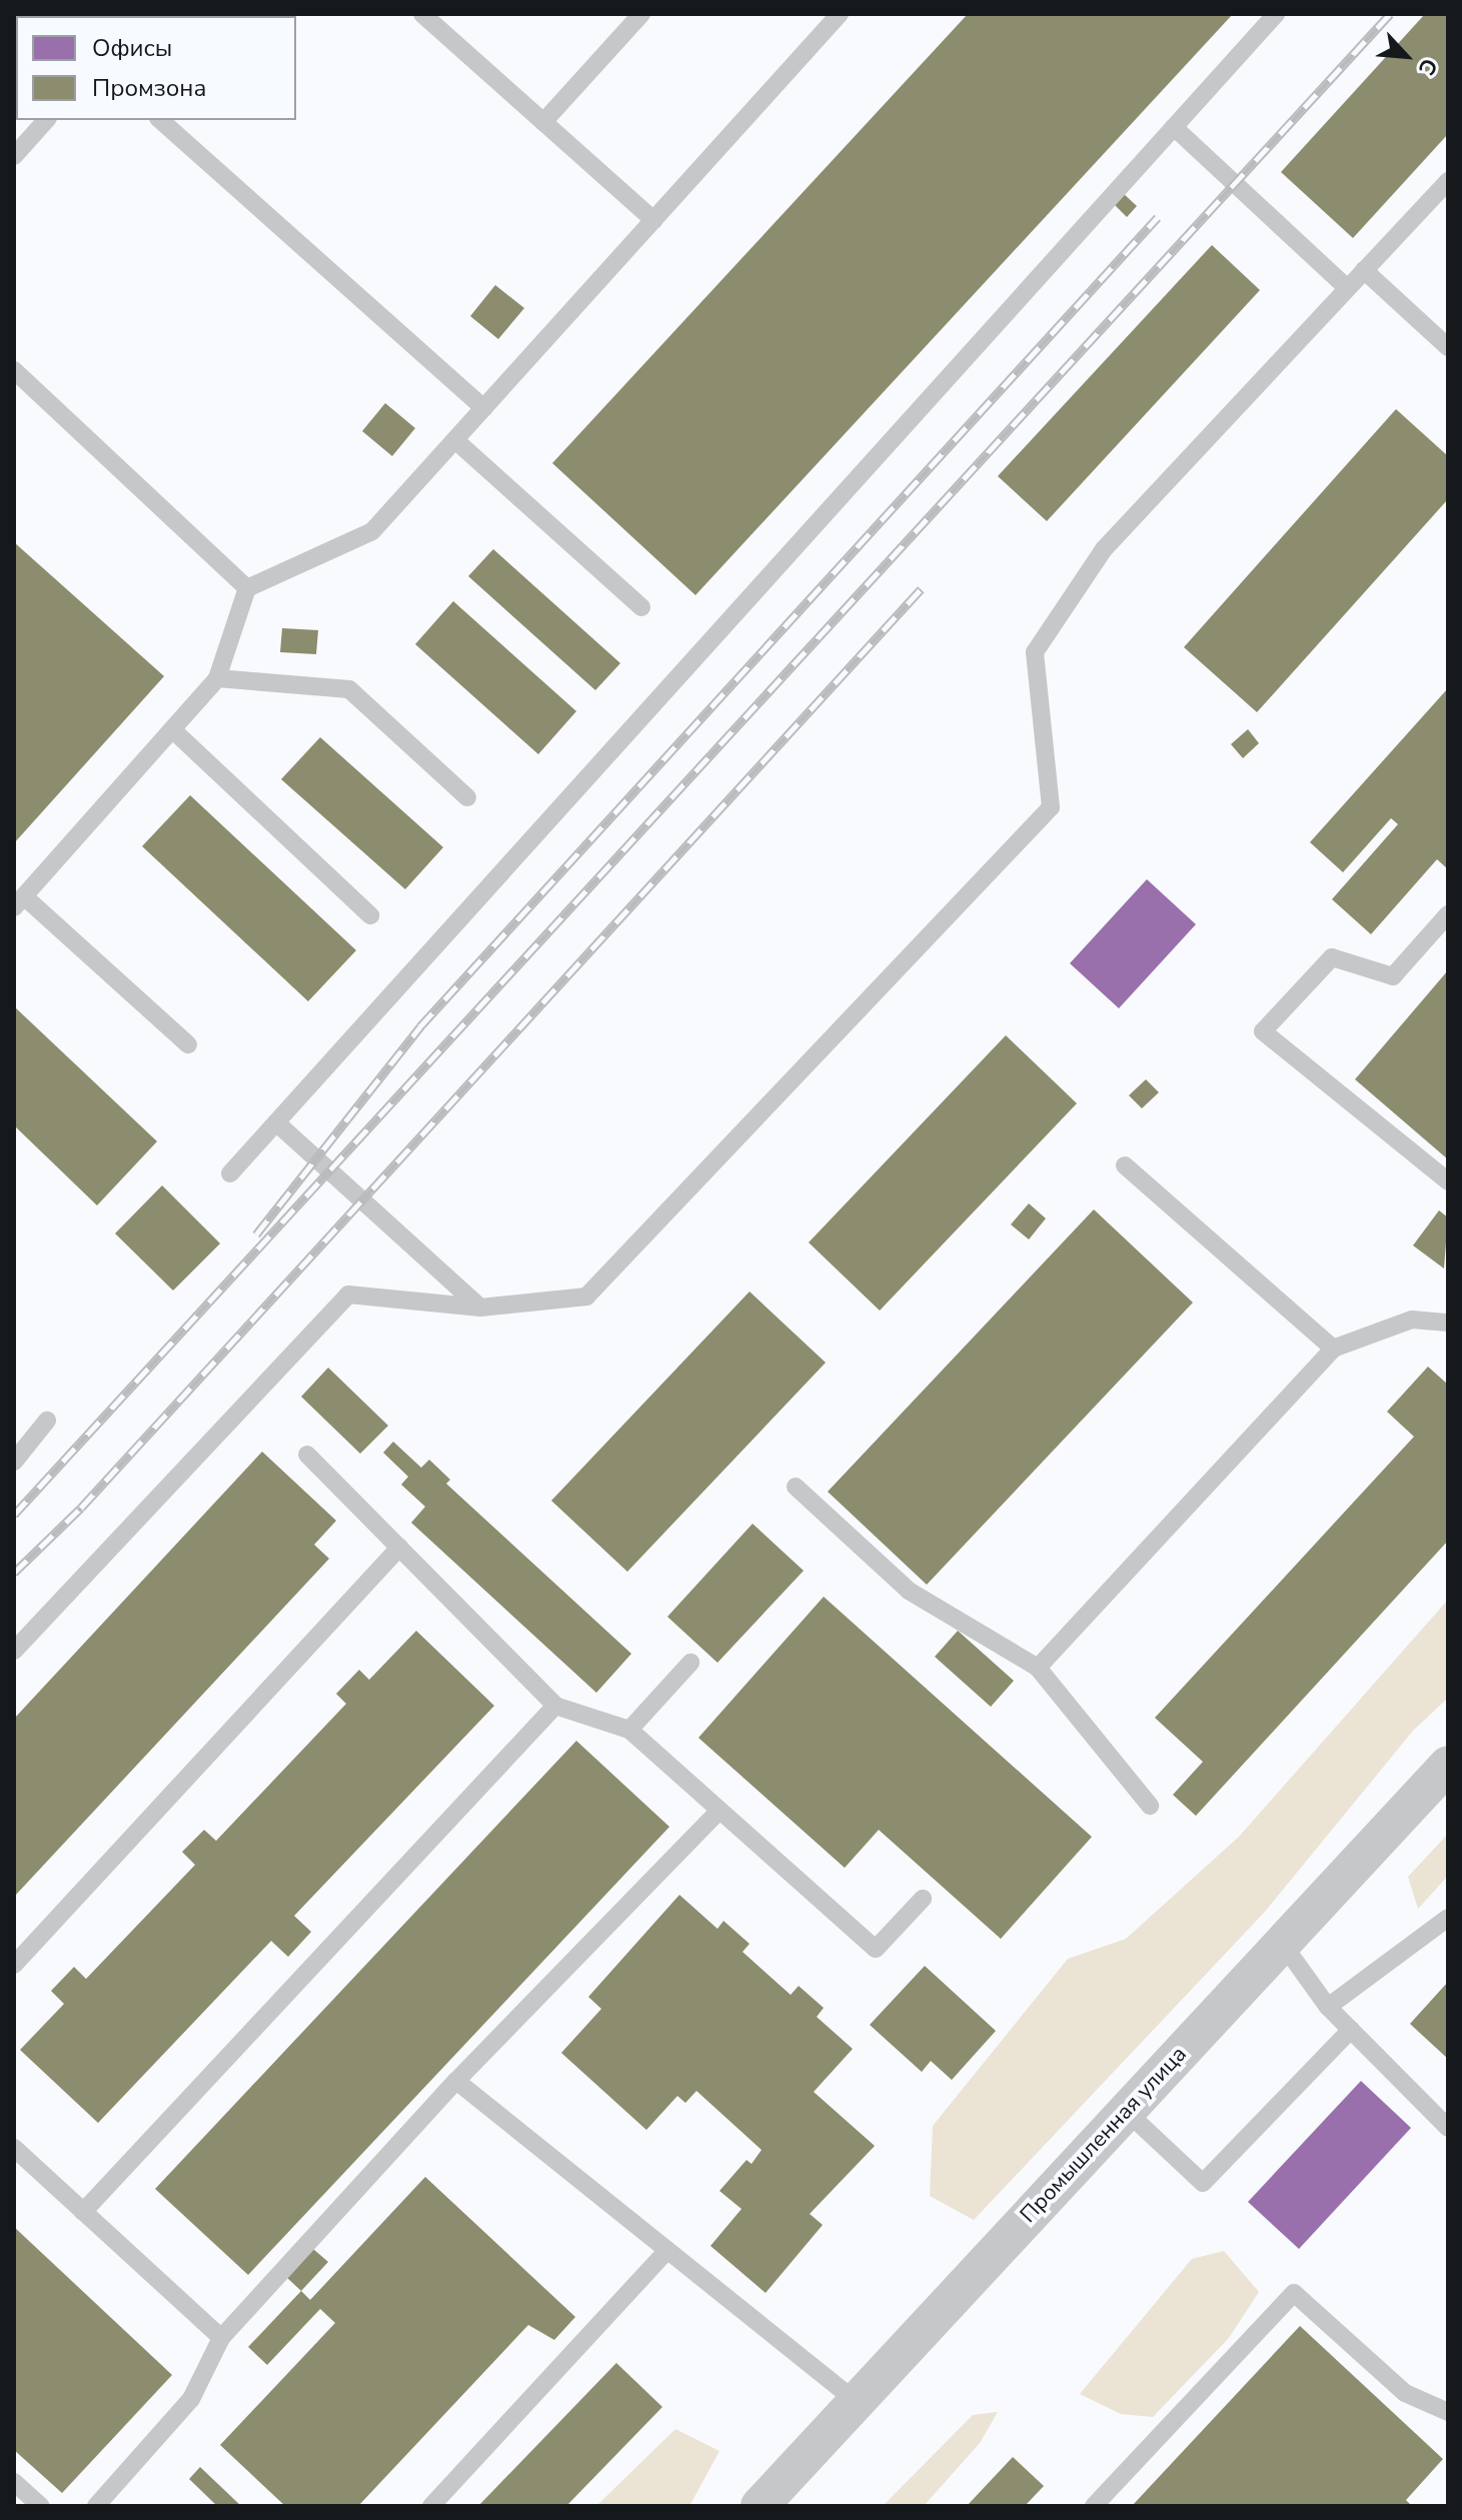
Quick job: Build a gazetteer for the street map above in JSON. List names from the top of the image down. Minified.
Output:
{"streets":{"street":["Промышленная улица"]},"legend":["Офисы","Промзона"],"north":"bottom right"}
